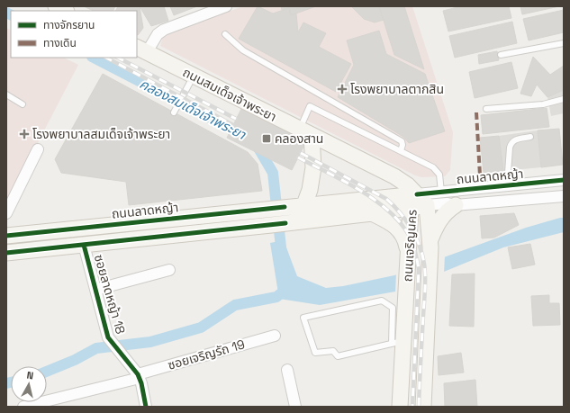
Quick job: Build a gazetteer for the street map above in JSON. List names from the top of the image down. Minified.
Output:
{"streets":{"main road":["ถนนสมเด็จเจ้าพระยา","ถนนลาดหญ้า","ถนนเจริญนคร"],"street":["ซอยลาดหญ้า 18","ซอยเจริญรัถ 19"]},"crossings":[["ถนนสมเด็จเจ้าพระยา","ถนนลาดหญ้า"],["ถนนสมเด็จเจ้าพระยา","ถนนเจริญนคร"],["ถนนลาดหญ้า","ถนนเจริญนคร"],["ซอยลาดหญ้า 18","ซอยเจริญรัถ 19"]],"water":["คลองสมเด็จเจ้าพระยา"],"places":{"health":["โรงพยาบาลตากสิน","โรงพยาบาลสมเด็จเจ้าพระยา"],"transit":["คลองสาน"]},"legend":["ทางจักรยาน","ทางเดิน"],"north":"top"}
